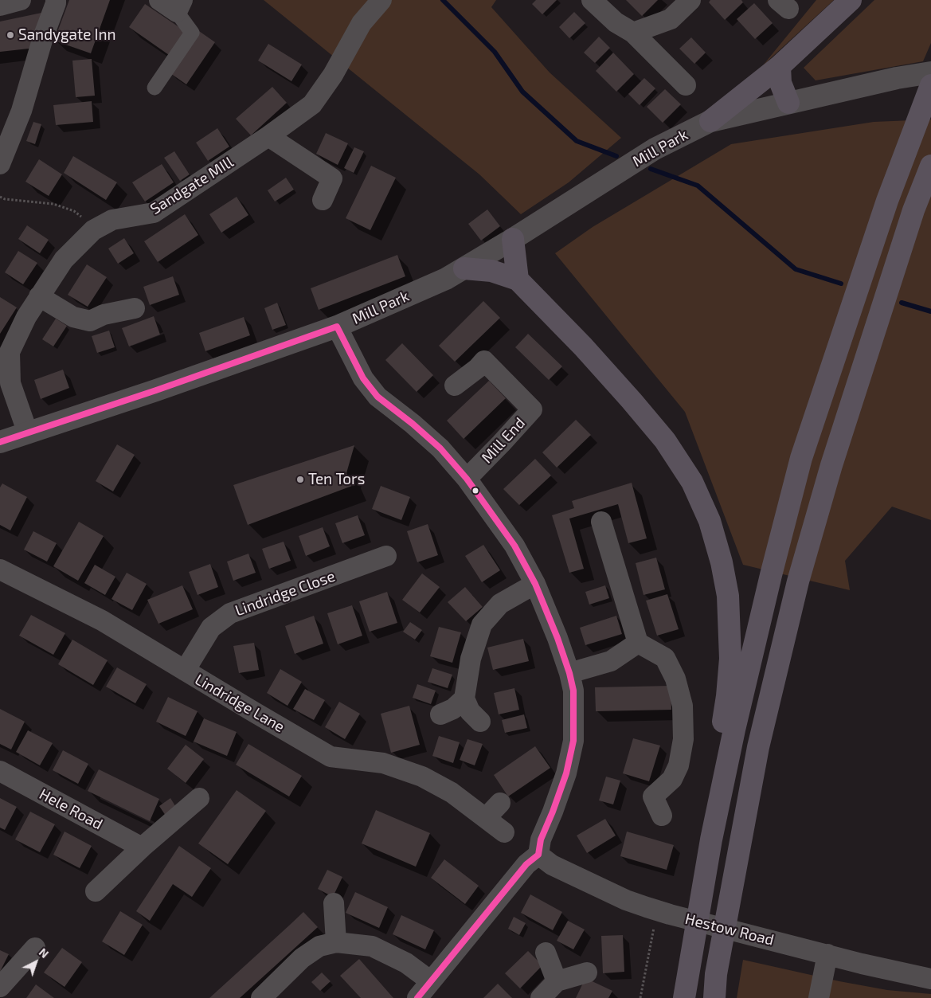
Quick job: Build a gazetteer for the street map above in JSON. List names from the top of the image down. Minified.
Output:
{"streets":{"main road":["Mill Park"],"street":["Sandgate MIll","Mill End","Lindridge Close","Lindridge Lane","Hele Road","Hestow Road"]},"crossings":[["Mill Park","Sandgate MIll"],["Lindridge Close","Lindridge Lane"]],"places":["Sandygate Inn","Ten Tors"],"north":"top right"}
